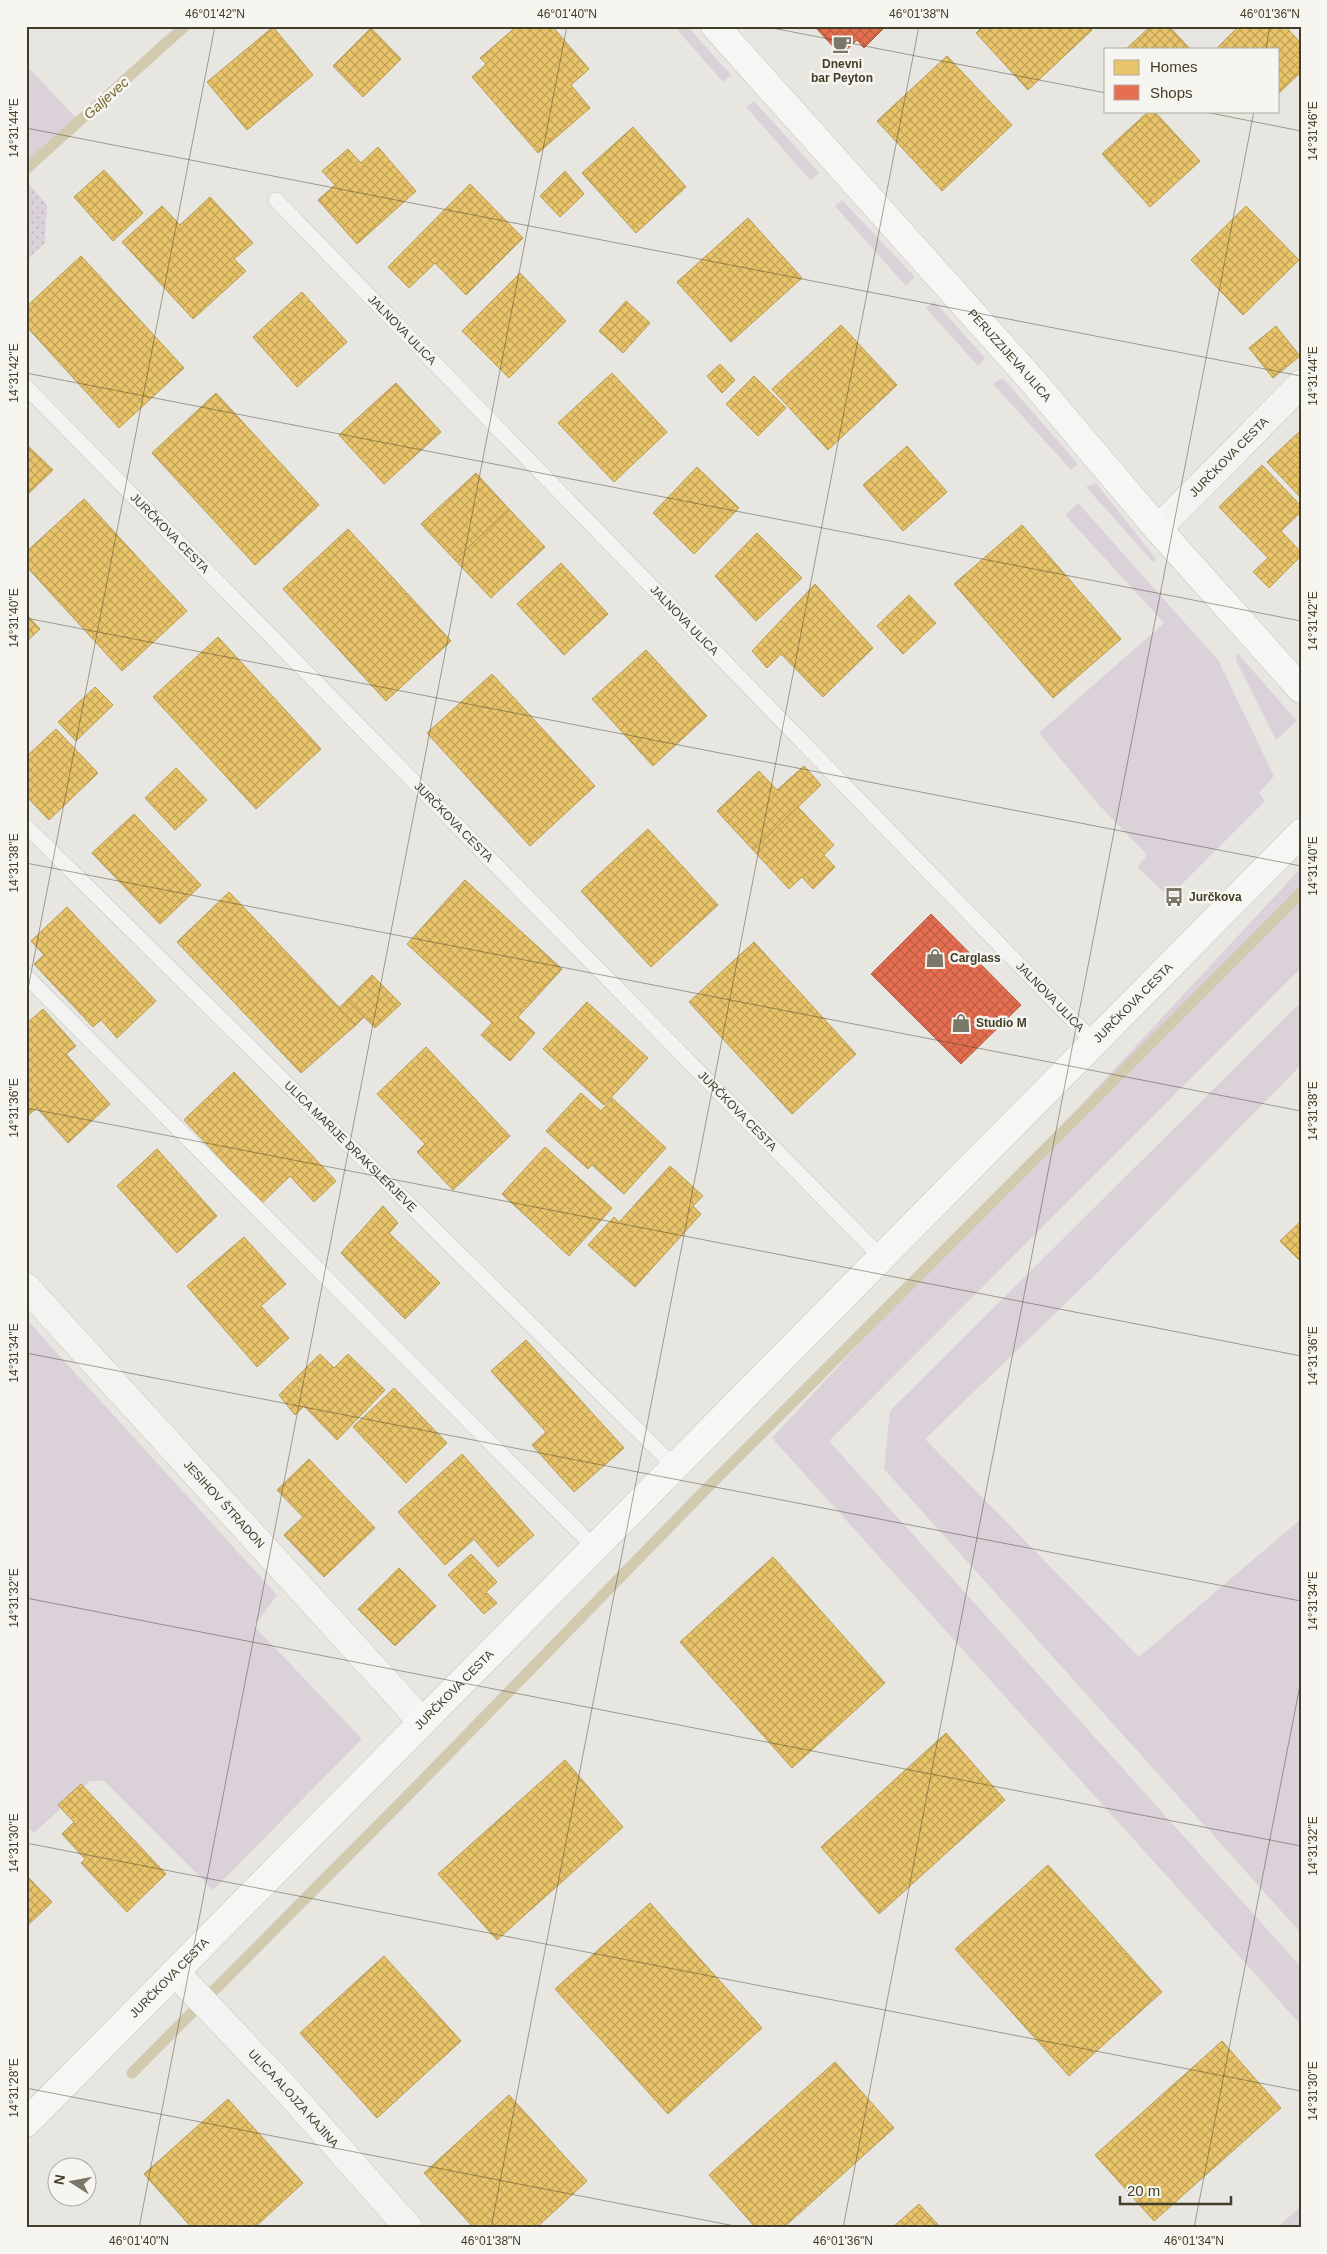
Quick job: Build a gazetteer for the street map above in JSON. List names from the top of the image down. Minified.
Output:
{"streets":{"main road":["PERUZZIJEVA ULICA","JURČKOVA CESTA"],"street":["JESIHOV ŠTRADON","ULICA ALOJZA KAJINA"],"lane":["JALNOVA ULICA","ULICA MARIJE DRAKSLERJEVE"]},"crossings":[["JALNOVA ULICA","JURČKOVA CESTA"],["PERUZZIJEVA ULICA","JURČKOVA CESTA"],["JURČKOVA CESTA","ULICA MARIJE DRAKSLERJEVE"],["JURČKOVA CESTA","JESIHOV ŠTRADON"],["JURČKOVA CESTA","ULICA ALOJZA KAJINA"]],"water":["Galjevec"],"places":{"cafe":["Dnevni bar Peyton"],"bus stop":["Jurčkova"],"shop":["Carglass","Studio M"]},"legend":["Homes","Shops"],"scale_bar":"20 m","north":"left","coordinates":["46°01'42\"N","46°01'40\"N","46°01'38\"N","46°01'36\"N","14°31'44\"E","14°31'46\"E","14°31'42\"E","14°31'40\"E","14°31'38\"E","14°31'36\"E","14°31'34\"E","14°31'32\"E","14°31'30\"E","14°31'28\"E","46°01'34\"N"]}
